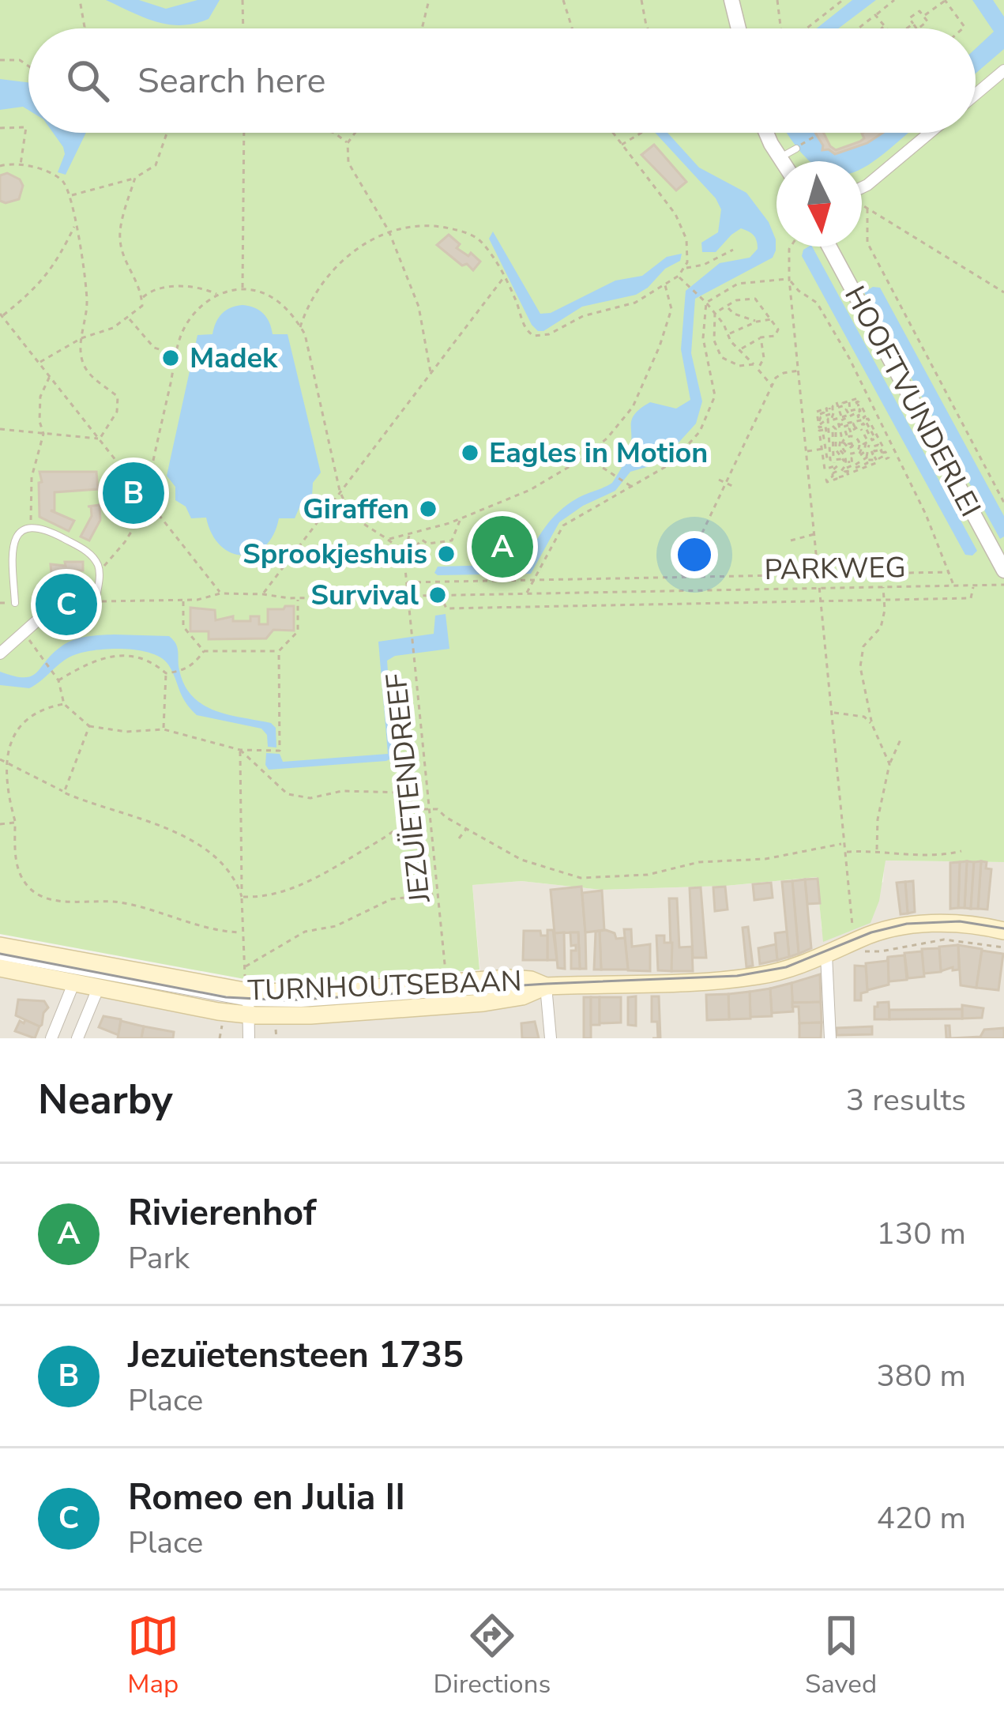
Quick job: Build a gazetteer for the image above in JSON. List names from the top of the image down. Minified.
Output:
{"streets":{"main road":["TURNHOUTSEBAAN"],"street":["HOOFTVUNDERLEI"],"path":["PARKWEG","JEZUÏETENDREEF"]},"crossings":[["PARKWEG","JEZUÏETENDREEF"]],"places":["Madek","Eagles in Motion","Giraffen","Sprookjeshuis","Survival"],"north":"bottom","page":{"search":"Search here","pins":["B","A","C"],"heading":["Nearby","3 results"],"list":[{"mark":"A","name":"Rivierenhof","note":"Park","value":"130 m"},{"mark":"B","name":"Jezuïetensteen 1735","note":"Place","value":"380 m"},{"mark":"C","name":"Romeo en Julia II","note":"Place","value":"420 m"}],"nav":["Map","Directions","Saved"]}}
